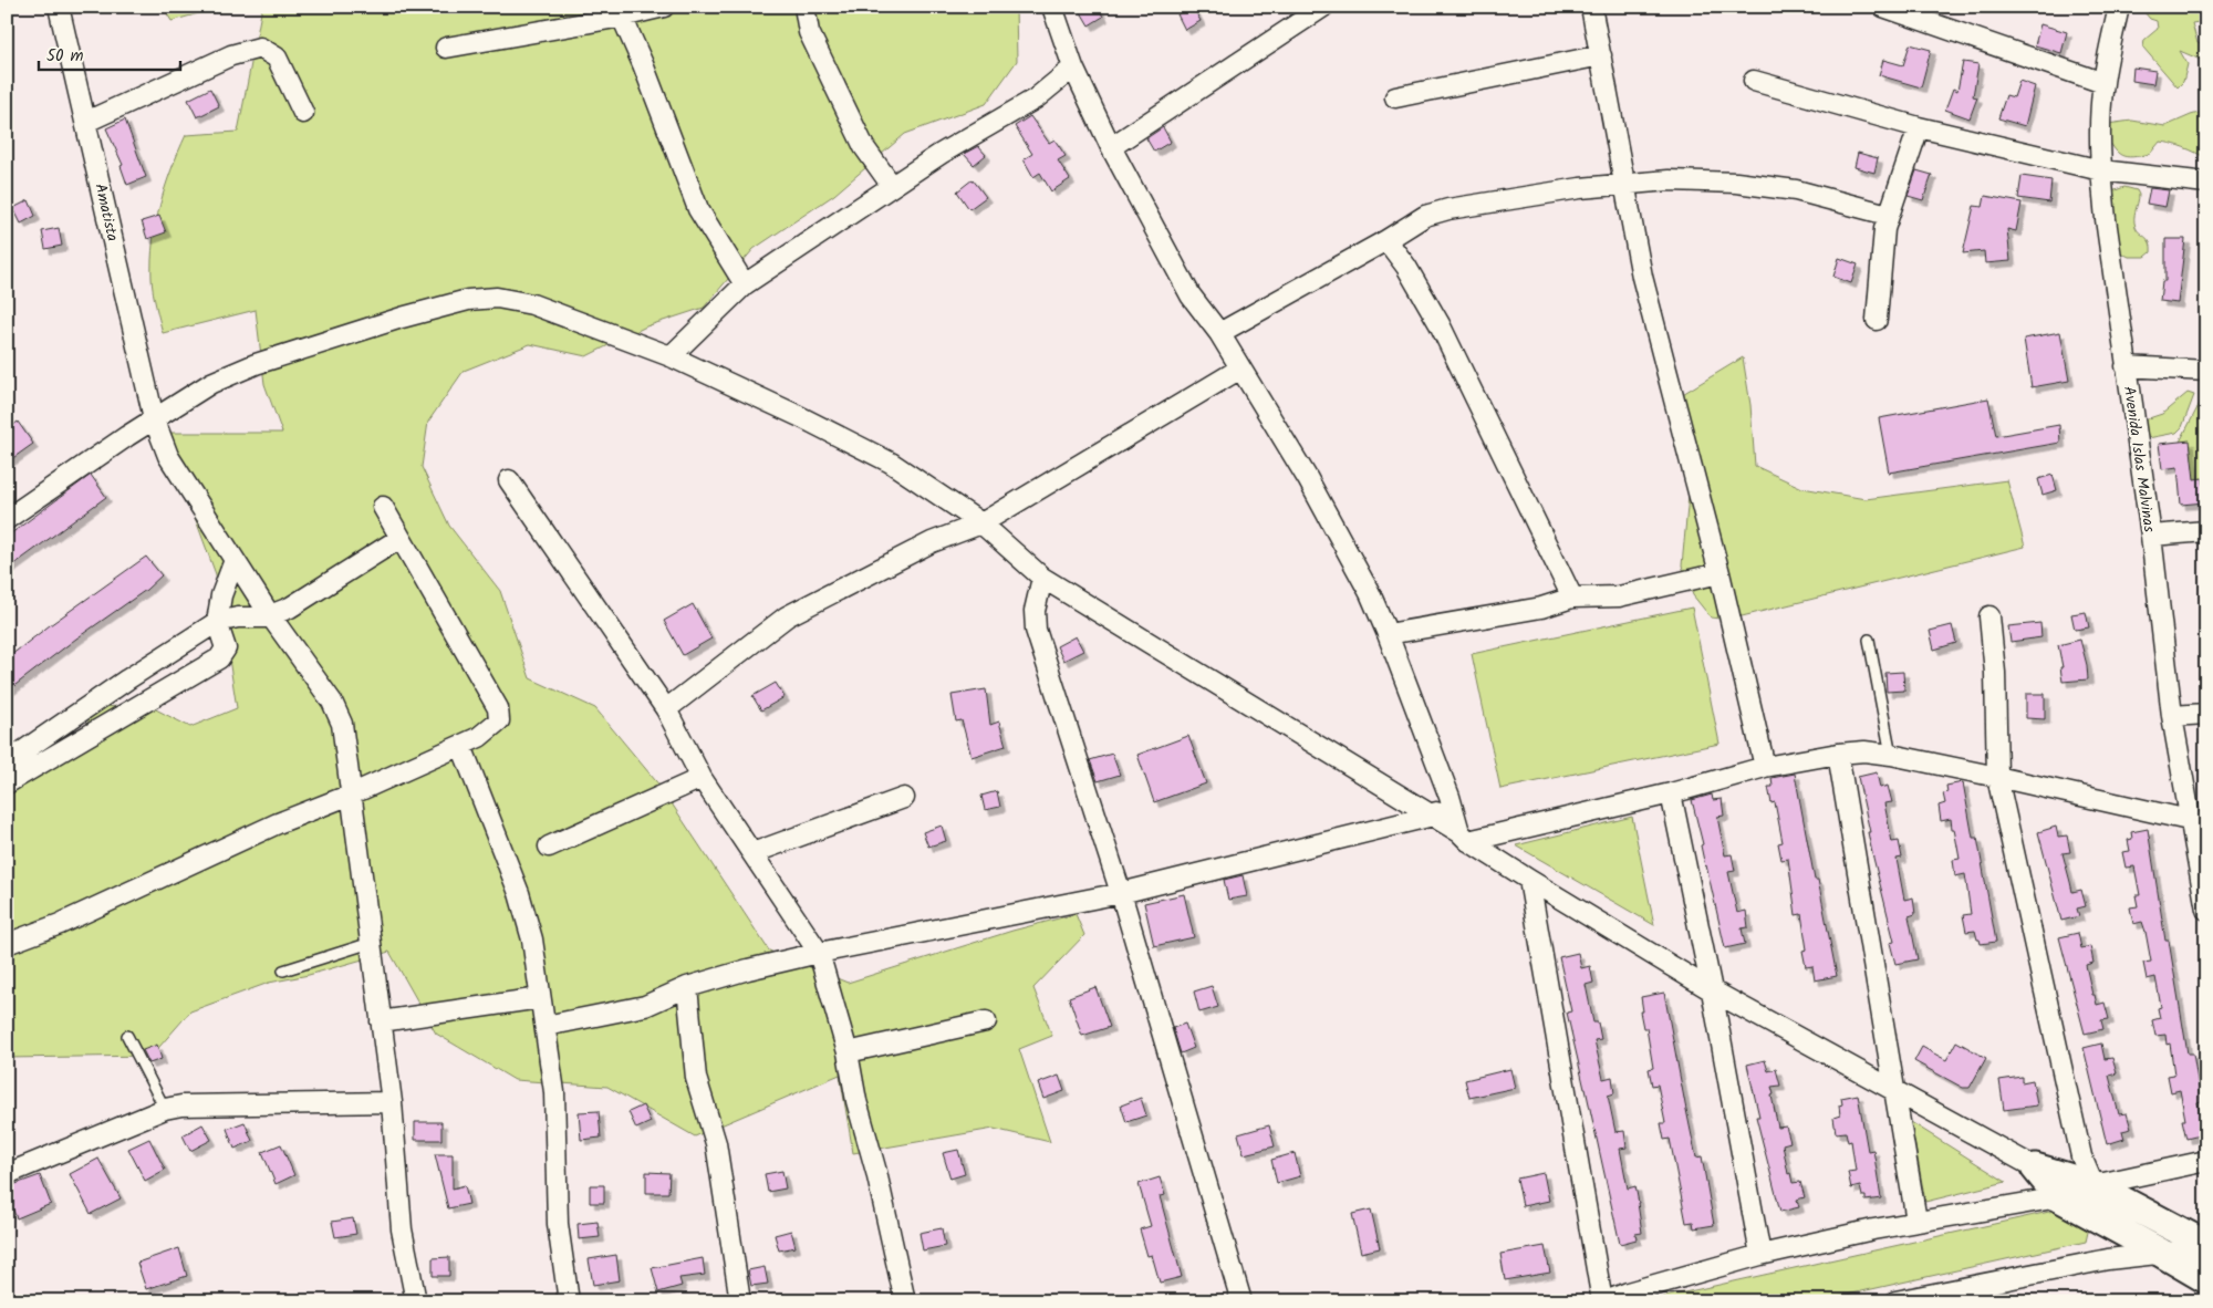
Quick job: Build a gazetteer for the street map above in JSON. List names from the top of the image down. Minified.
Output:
{"streets":{"street":["Amatista","Avenida Islas Malvinas"]},"scale_bar":"50 m"}
